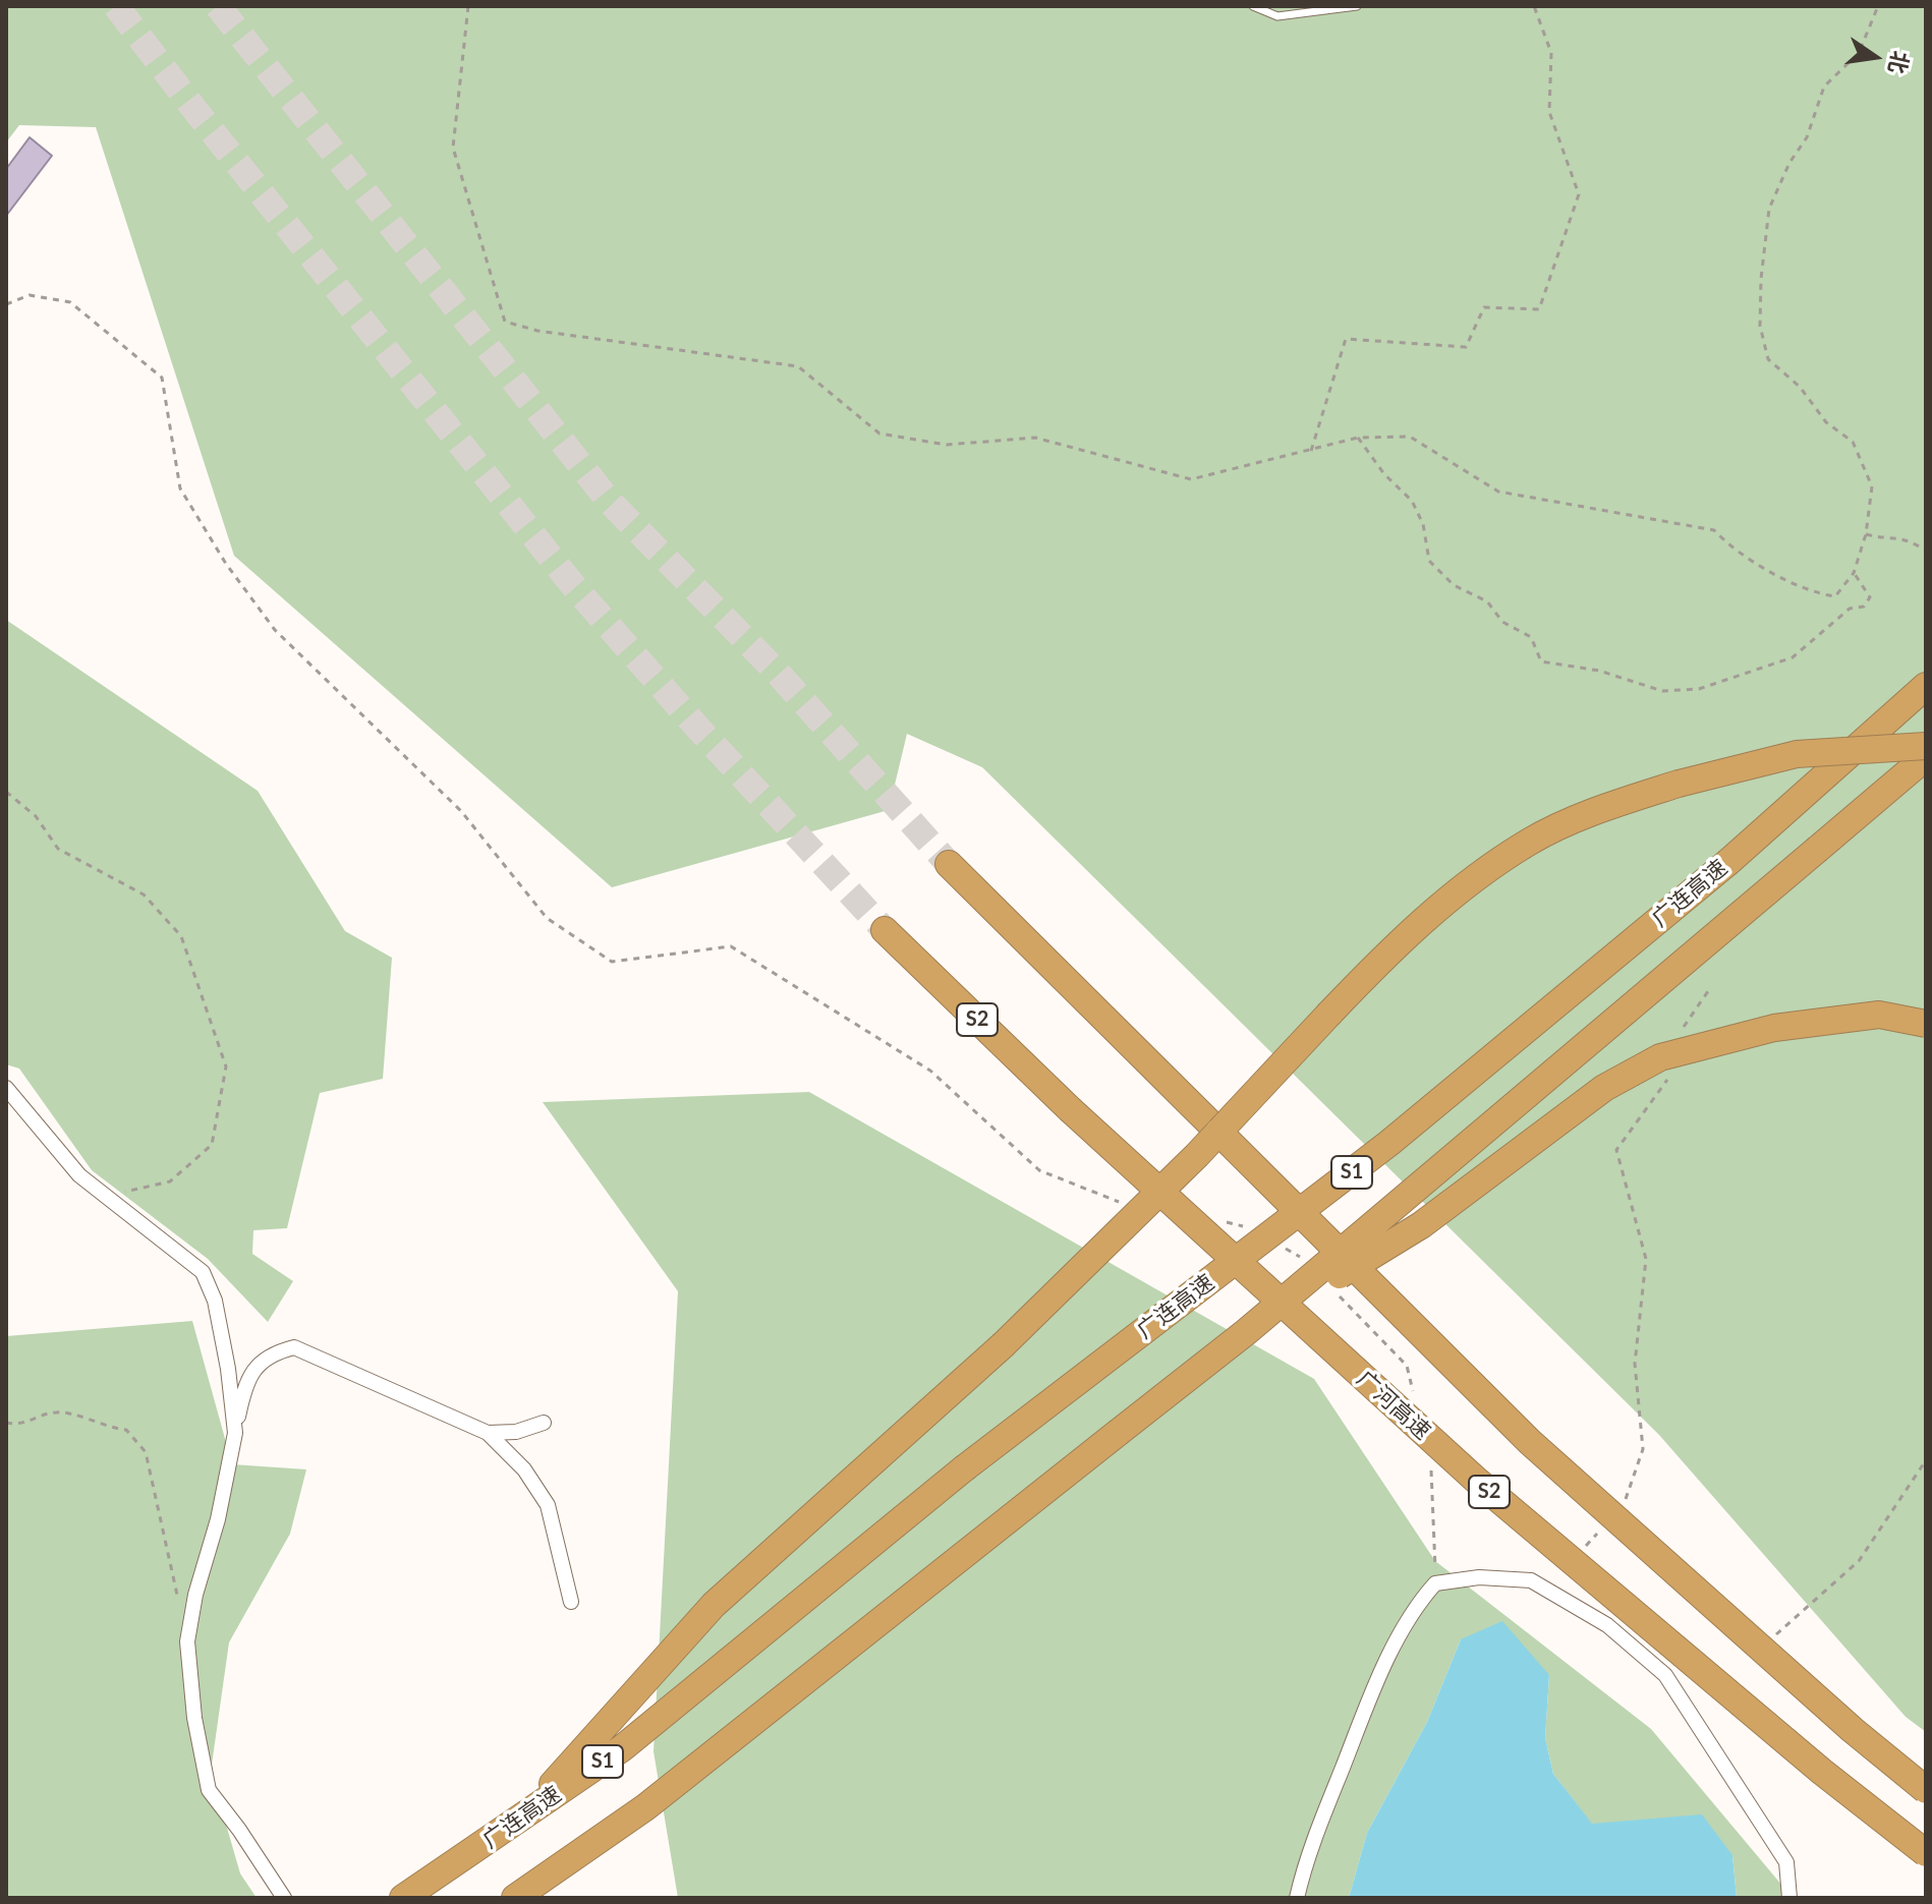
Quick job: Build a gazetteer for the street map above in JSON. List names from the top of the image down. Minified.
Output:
{"streets":{"highway":["广连高速","S2","S1","广河高速"]},"north":"right"}
